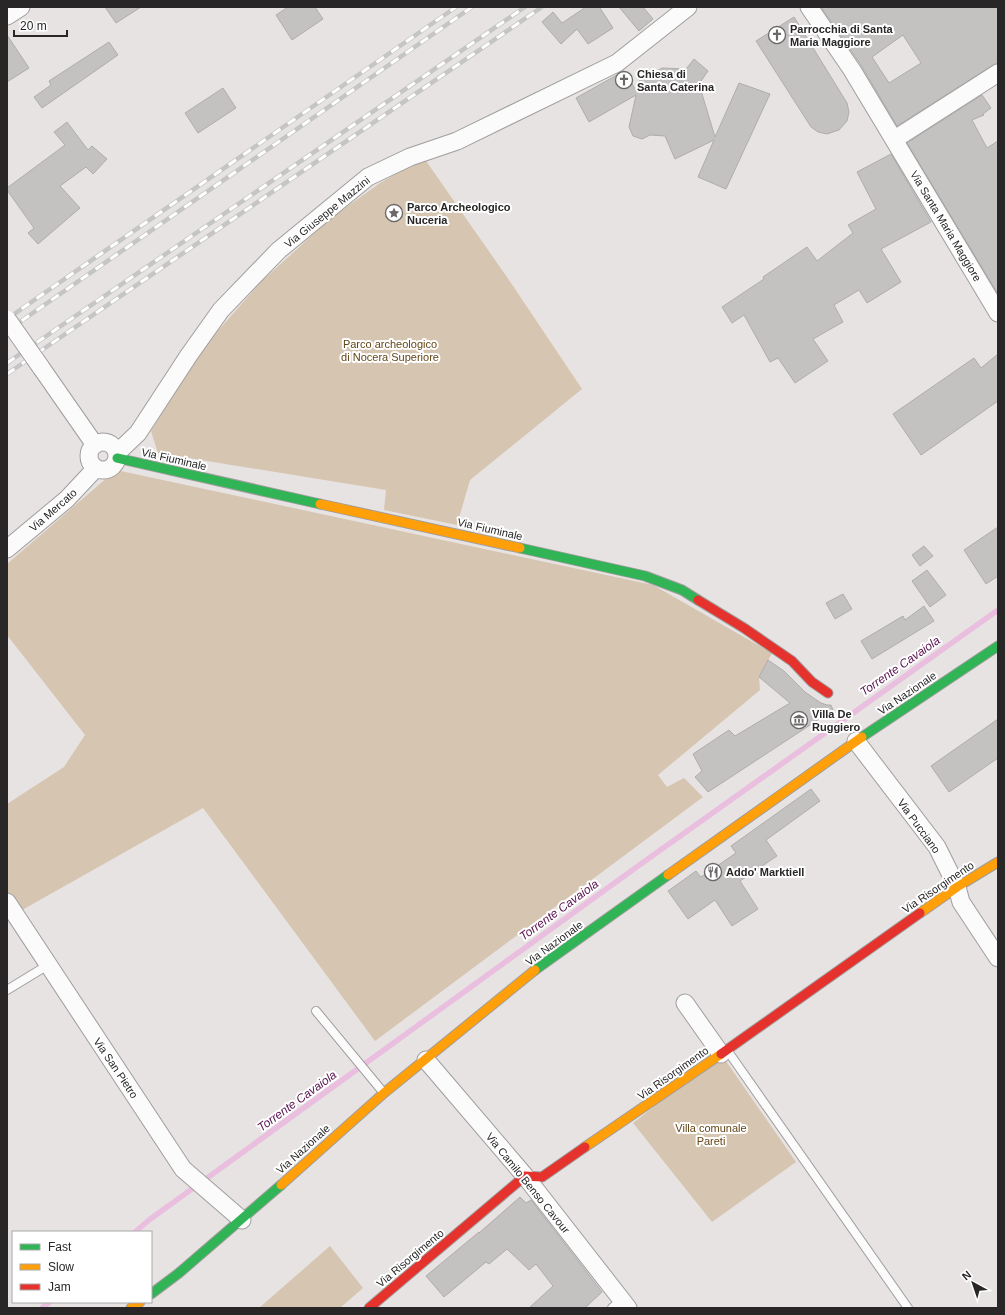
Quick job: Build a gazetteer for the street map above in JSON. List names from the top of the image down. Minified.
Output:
{"streets":{"street":["Via Giuseppe Mazzini","Via Santa Maria Maggiore","Via Fiuminale","Via Mercato","Via Nazionale","Via Pucciano","Via Risorgimento","Via San Pietro","Via Camilo Benso Cavour"]},"crossings":[["Via Giuseppe Mazzini","Via Fiuminale"],["Via Giuseppe Mazzini","Via Mercato"],["Via Fiuminale","Via Mercato"],["Via Nazionale","Via Pucciano"],["Via Nazionale","Via San Pietro"],["Via Nazionale","Via Camilo Benso Cavour"],["Via Pucciano","Via Risorgimento"],["Via Risorgimento","Via Camilo Benso Cavour"]],"water":["Torrente Cavaiola"],"parks":["Parco archeologico di Nocera Superiore","Villa comunale Pareti"],"places":{"church":["Parrocchia di Santa Maria Maggiore","Chiesa di Santa Caterina"],"place":["Parco Archeologico Nuceria"],"museum":["Villa De Ruggiero"],"restaurant":["Addo' Marktiell"]},"legend":["Fast","Slow","Jam"],"scale_bar":"20 m","north":"top left"}
